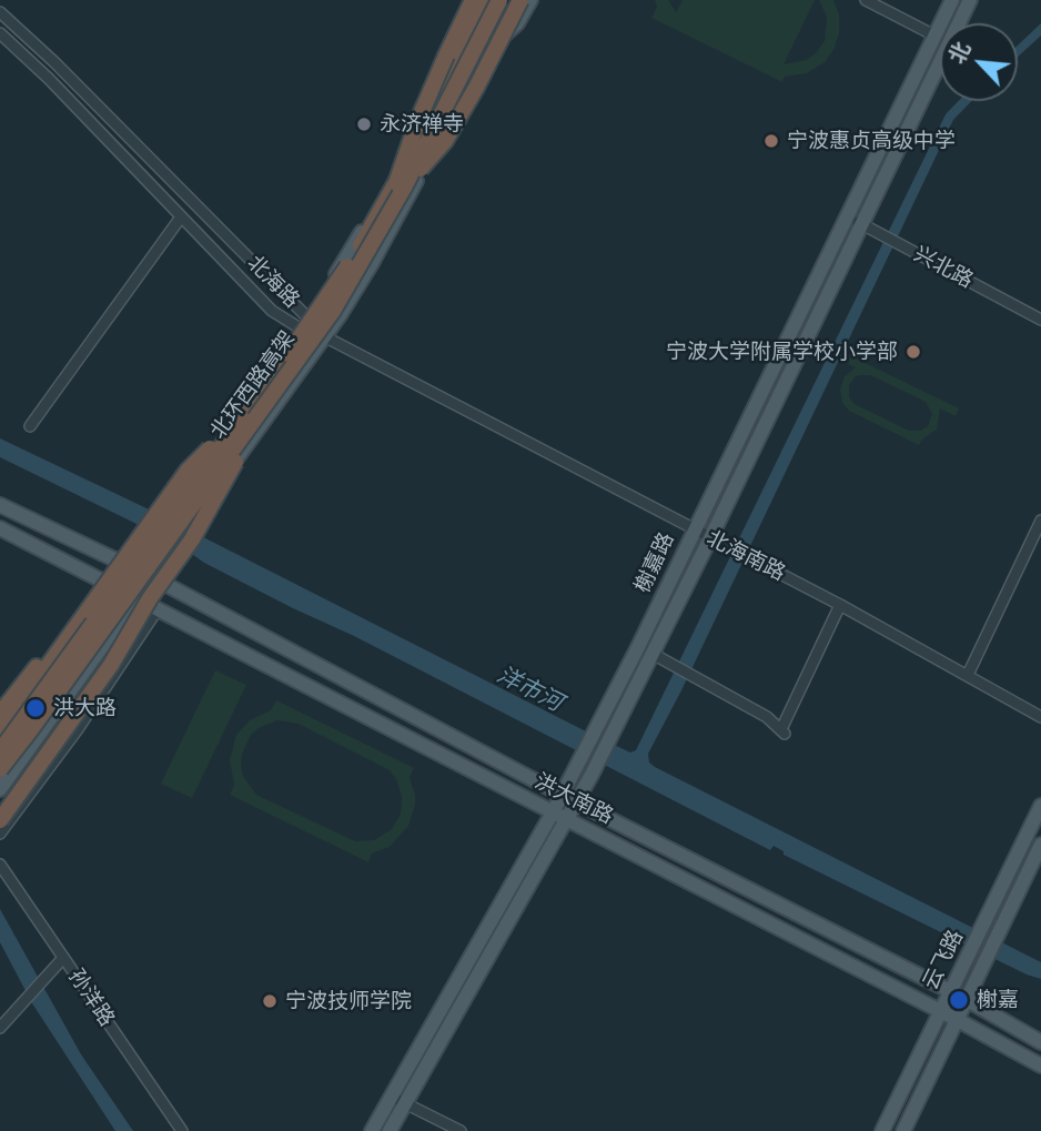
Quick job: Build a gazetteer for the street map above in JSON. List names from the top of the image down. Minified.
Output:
{"streets":{"highway":["北环西路高架"],"main road":["榭嘉路","洪大南路","云飞路"],"street":["兴北路","北海路","北海南路","孙洋路"]},"crossings":[["兴北路","榭嘉路"],["北海路","北海南路"],["北海南路","榭嘉路"],["榭嘉路","洪大南路"],["洪大南路","云飞路"]],"water":["洋市河"],"places":["永济禅寺","宁波惠贞高级中学","宁波大学附属学校小学部","洪大路","榭嘉","宁波技师学院"],"north":"top left"}
